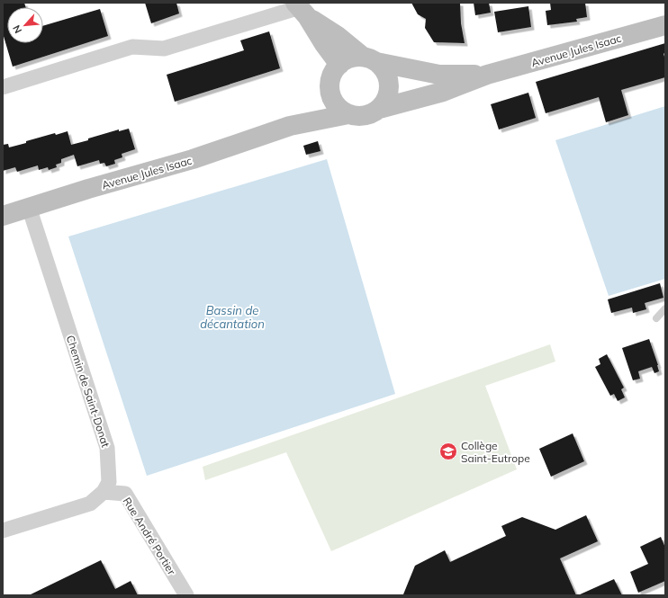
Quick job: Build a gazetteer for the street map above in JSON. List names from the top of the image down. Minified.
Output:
{"streets":{"main road":["Avenue Jules Isaac"],"street":["Chemin de Saint-Donat","Rue André Portier"]},"crossings":[["Avenue Jules Isaac","Chemin de Saint-Donat"],["Chemin de Saint-Donat","Rue André Portier"]],"water":["Bassin de décantation"],"places":{"school or university":["Collège Saint-Eutrope"]},"north":"bottom left"}
